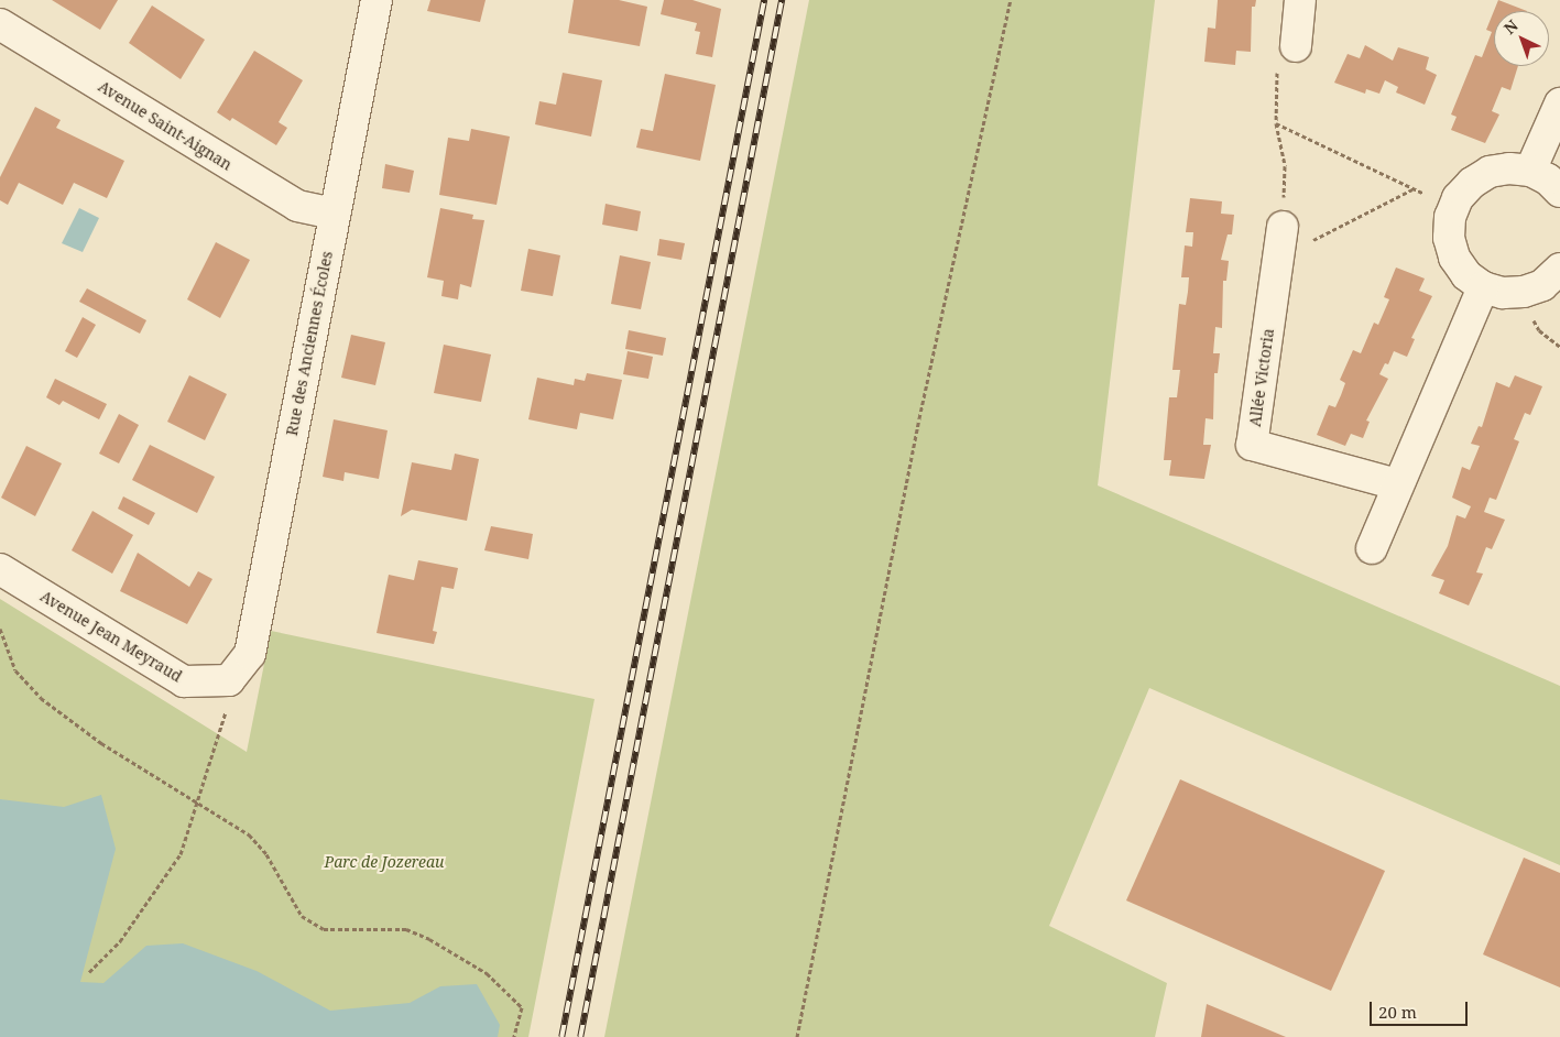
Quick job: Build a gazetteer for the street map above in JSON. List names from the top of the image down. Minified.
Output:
{"streets":{"street":["Avenue Saint-Aignan","Rue des Anciennes Écoles","Allée Victoria","Avenue Jean Meyraud"]},"crossings":[["Avenue Saint-Aignan","Rue des Anciennes Écoles"],["Rue des Anciennes Écoles","Avenue Jean Meyraud"]],"parks":["Parc de Jozereau"],"scale_bar":"20 m","north":"top left"}
